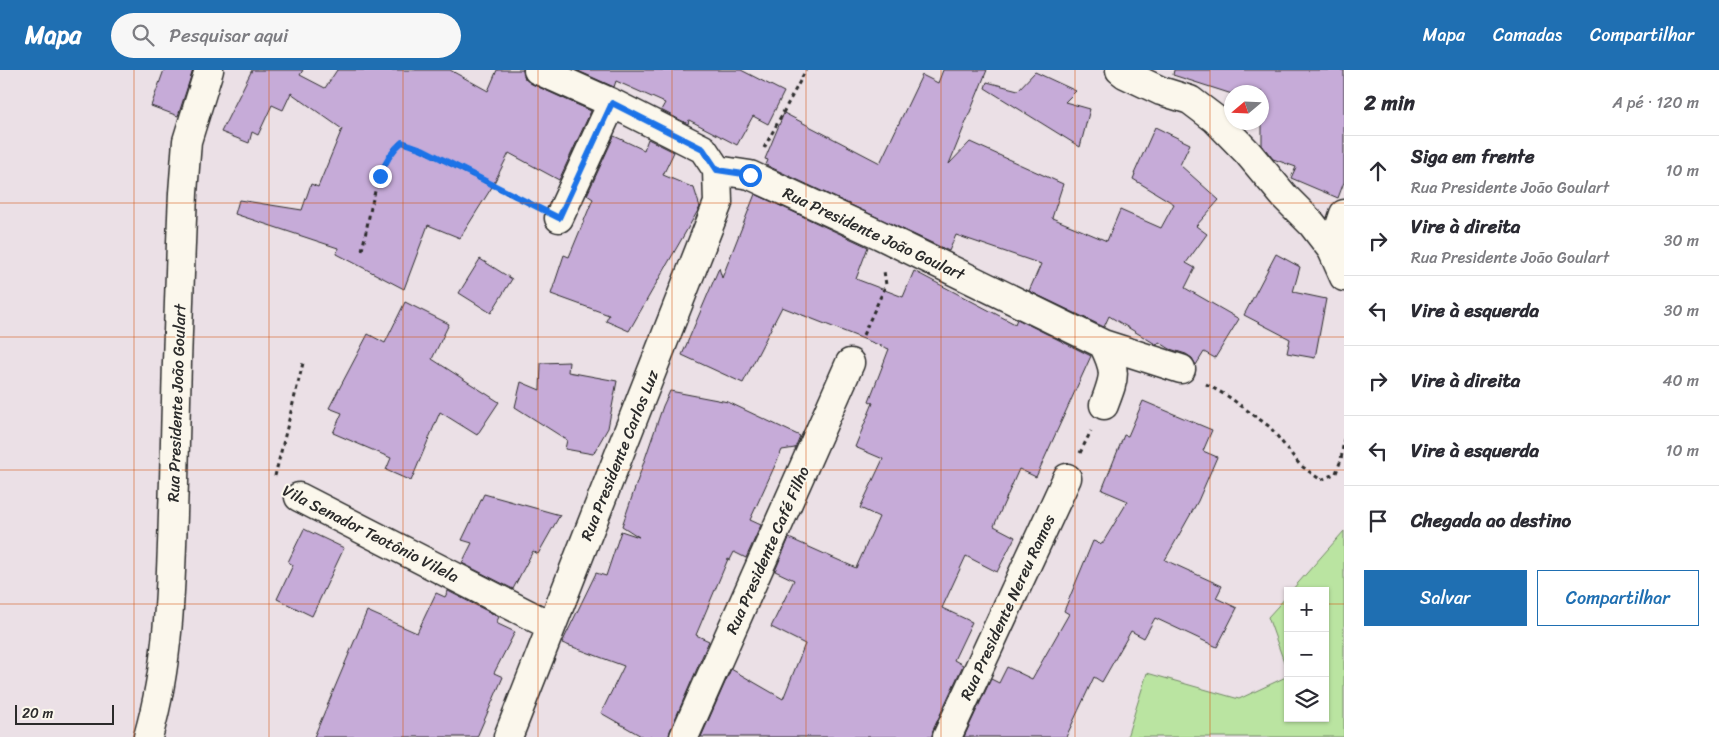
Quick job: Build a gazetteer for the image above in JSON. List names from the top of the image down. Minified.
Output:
{"streets":{"street":["Rua Presidente João Goulart","Rua Presidente Carlos Luz","Vila Senador Teotônio Vilela","Rua Presidente Café Filho","Rua Presidente Nereu Ramos"]},"crossings":[["Rua Presidente João Goulart","Rua Presidente Carlos Luz"],["Rua Presidente Carlos Luz","Vila Senador Teotônio Vilela"]],"scale_bar":"20 m","north":"left","page":{"header":"Mapa","search":"Pesquisar aqui","nav":["Mapa","Camadas","Compartilhar"],"heading":["2 min","A pé · 120 m"],"list":[["Siga em frente","Rua Presidente João Goulart","10 m"],["Vire à direita","Rua Presidente João Goulart","30 m"],["Vire à esquerda","30 m"],["Vire à direita","40 m"],["Vire à esquerda","10 m"],"Chegada ao destino"],"buttons":["Salvar","Compartilhar"],"map_buttons":["+","−"],"scale":"20 m"}}
